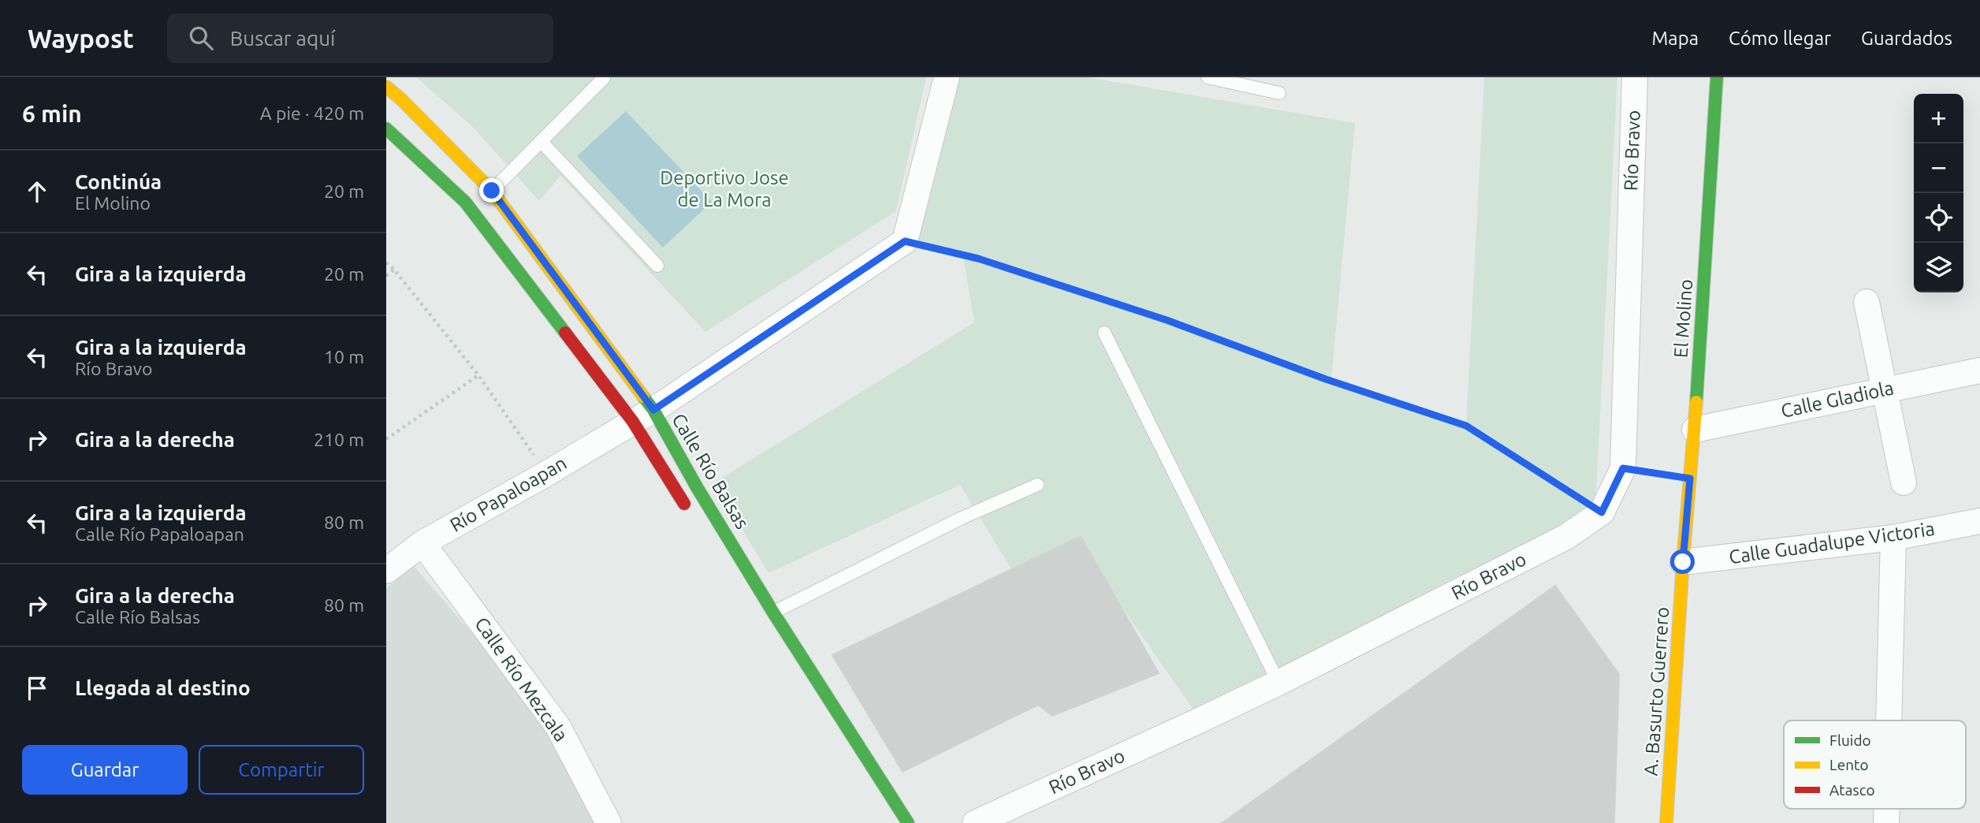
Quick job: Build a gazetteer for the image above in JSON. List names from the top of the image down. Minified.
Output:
{"streets":{"street":["Río Bravo","El Molino","Calle Gladiola","Calle Río Balsas","Río Papaloapan","Calle Guadalupe Victoria","Calle Río Mezcala","A. Basurto Guerrero"]},"crossings":[["El Molino","Calle Gladiola"],["El Molino","Calle Guadalupe Victoria"],["El Molino","A. Basurto Guerrero"],["Calle Río Balsas","Río Papaloapan"],["Río Papaloapan","Calle Río Mezcala"],["Calle Guadalupe Victoria","A. Basurto Guerrero"]],"parks":["Deportivo Jose de La Mora"],"legend":["Fluido","Lento","Atasco"],"page":{"header":"Waypost","search":"Buscar aquí","nav":["Mapa","Cómo llegar","Guardados"],"heading":["6 min","A pie · 420 m"],"map_buttons":["+","−"],"list":[["Continúa","El Molino","20 m"],["Gira a la izquierda","20 m"],["Gira a la izquierda","Río Bravo","10 m"],["Gira a la derecha","210 m"],["Gira a la izquierda","Calle Río Papaloapan","80 m"],["Gira a la derecha","Calle Río Balsas","80 m"],"Llegada al destino"],"buttons":["Guardar","Compartir"]}}
